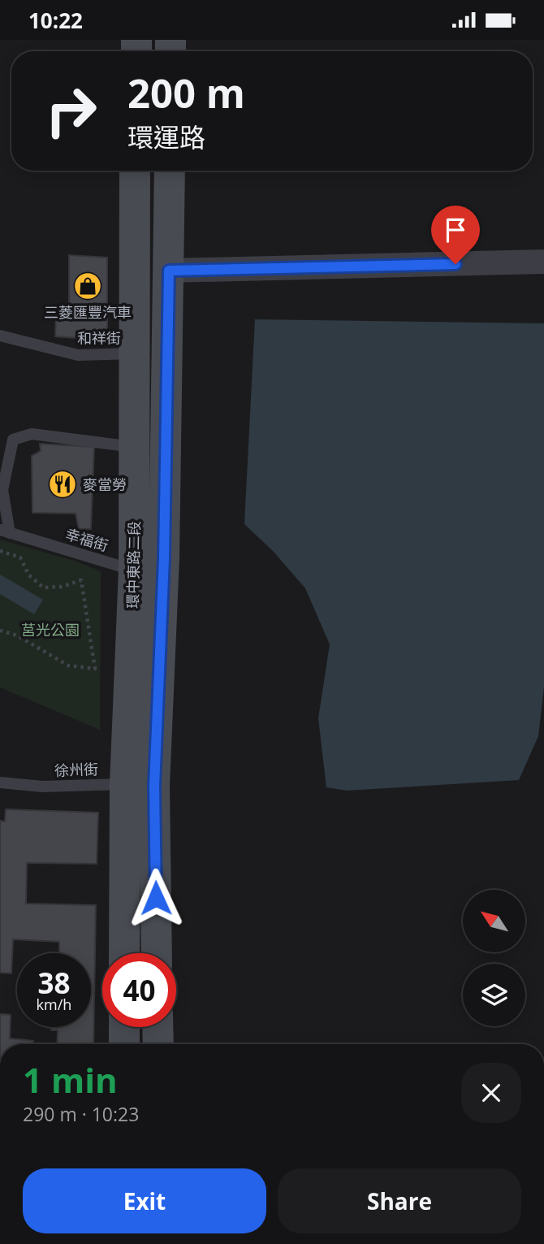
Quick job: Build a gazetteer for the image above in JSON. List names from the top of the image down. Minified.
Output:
{"streets":{"street":["環中東路二段"],"lane":["和祥街","幸福街","徐州街"]},"crossings":[["和祥街","環中東路二段"],["幸福街","環中東路二段"],["環中東路二段","徐州街"]],"parks":["莒光公園"],"places":{"shop":["三菱匯豐汽車"],"restaurant":["麥當勞"]},"north":"top left","page":{"status":"10:22","turn":["200 m","環運路"],"speed":"38 km/h","limit":"40","heading":["1 min","290 m · 10:23"],"buttons":["Exit","Share"]}}
